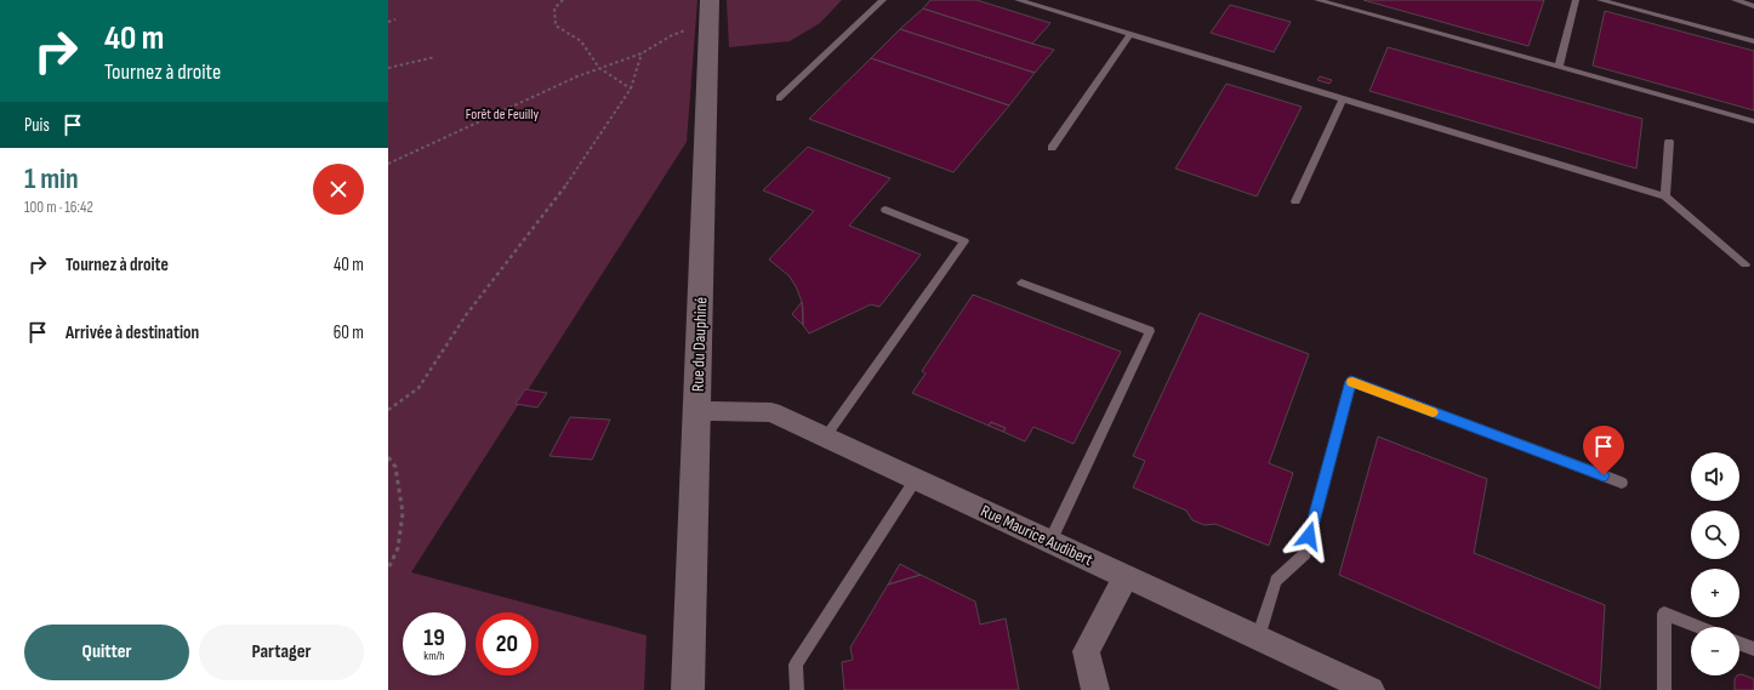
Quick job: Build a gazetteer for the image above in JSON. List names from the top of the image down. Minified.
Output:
{"streets":{"street":["Rue du Dauphiné","Rue Maurice Audibert"]},"crossings":[["Rue du Dauphiné","Rue Maurice Audibert"]],"parks":["Forêt de Feuilly"],"page":{"turn":["40 m","Tournez à droite"],"then":"Puis","heading":["1 min","100 m · 16:42"],"list":[{"name":"Tournez à droite","value":"40 m"},{"name":"Arrivée à destination","value":"60 m"}],"map_buttons":["+","−"],"speed":"19 km/h","limit":"20","buttons":["Quitter","Partager"]}}
